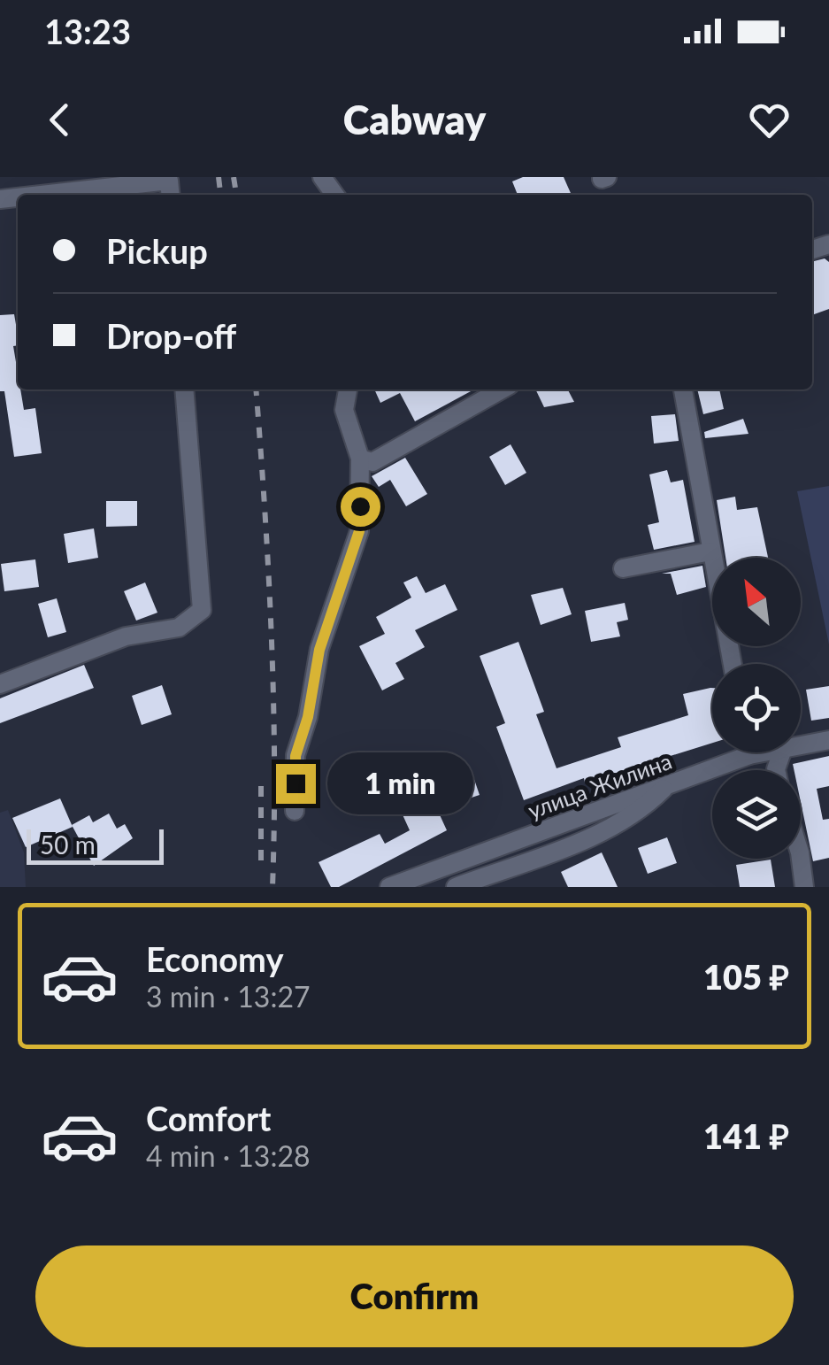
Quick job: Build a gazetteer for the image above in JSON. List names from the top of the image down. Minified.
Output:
{"streets":{"street":["улица Жилина"]},"scale_bar":"50 m","north":"top left","page":{"status":"13:23","header":"Cabway","banner":["Pickup","Drop-off"],"bubble":"1 min","scale":"50 m","list":[{"name":"Economy","note":"3 min · 13:27","value":"105 ₽"},{"name":"Comfort","note":"4 min · 13:28","value":"141 ₽"}],"buttons":"Confirm"}}
